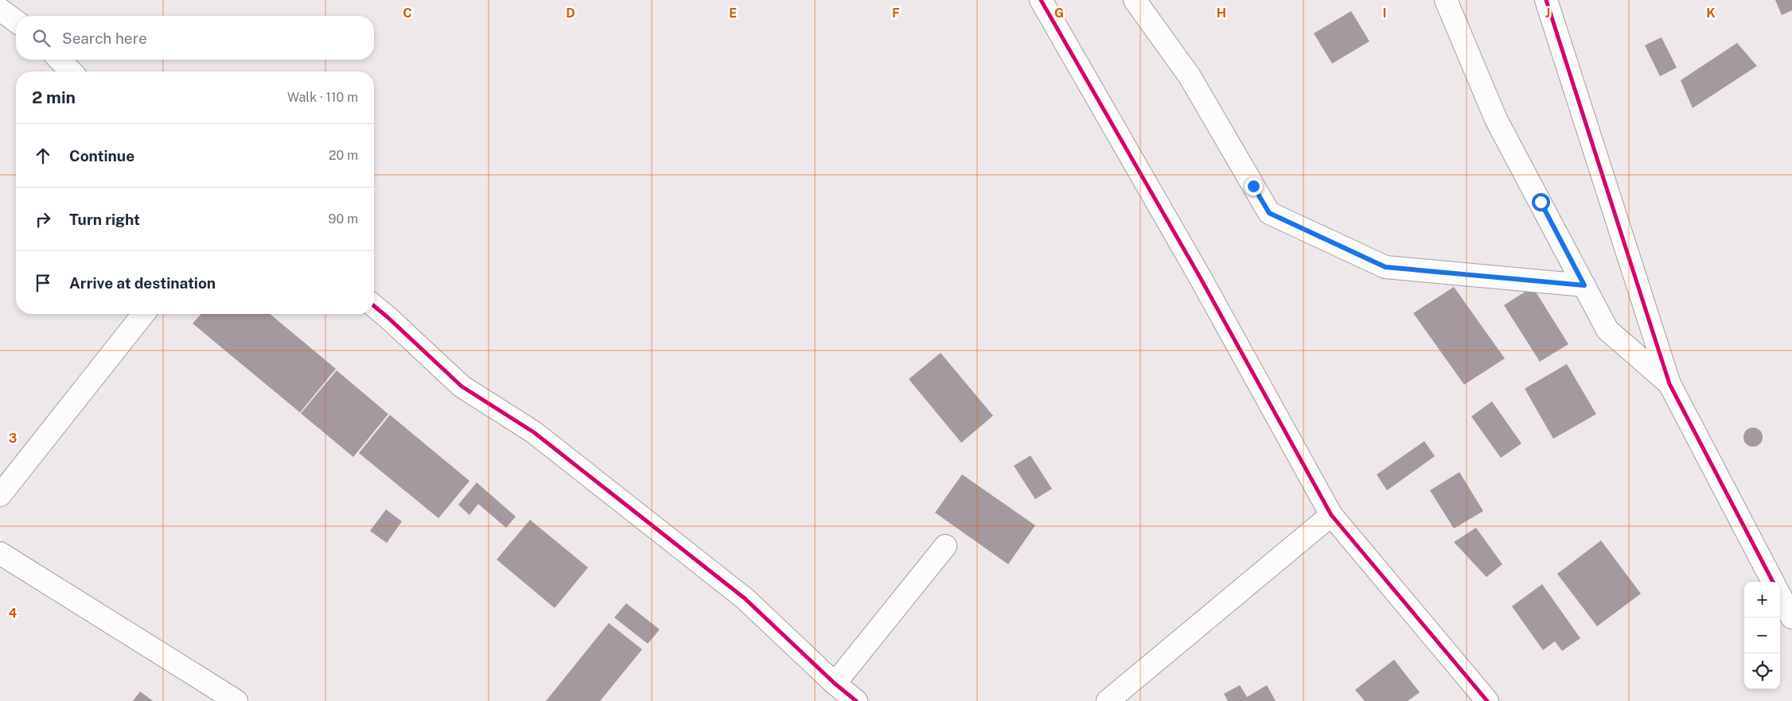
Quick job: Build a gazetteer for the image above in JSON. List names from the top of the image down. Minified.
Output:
{"page":{"search":"Search here","heading":["2 min","Walk · 110 m"],"list":[["Continue","20 m"],["Turn right","90 m"],"Arrive at destination"],"map_buttons":["+","−"]},"grid":{"columns":["C","D","E","F","G","H","I","J","K"],"rows":["3","4"]}}
